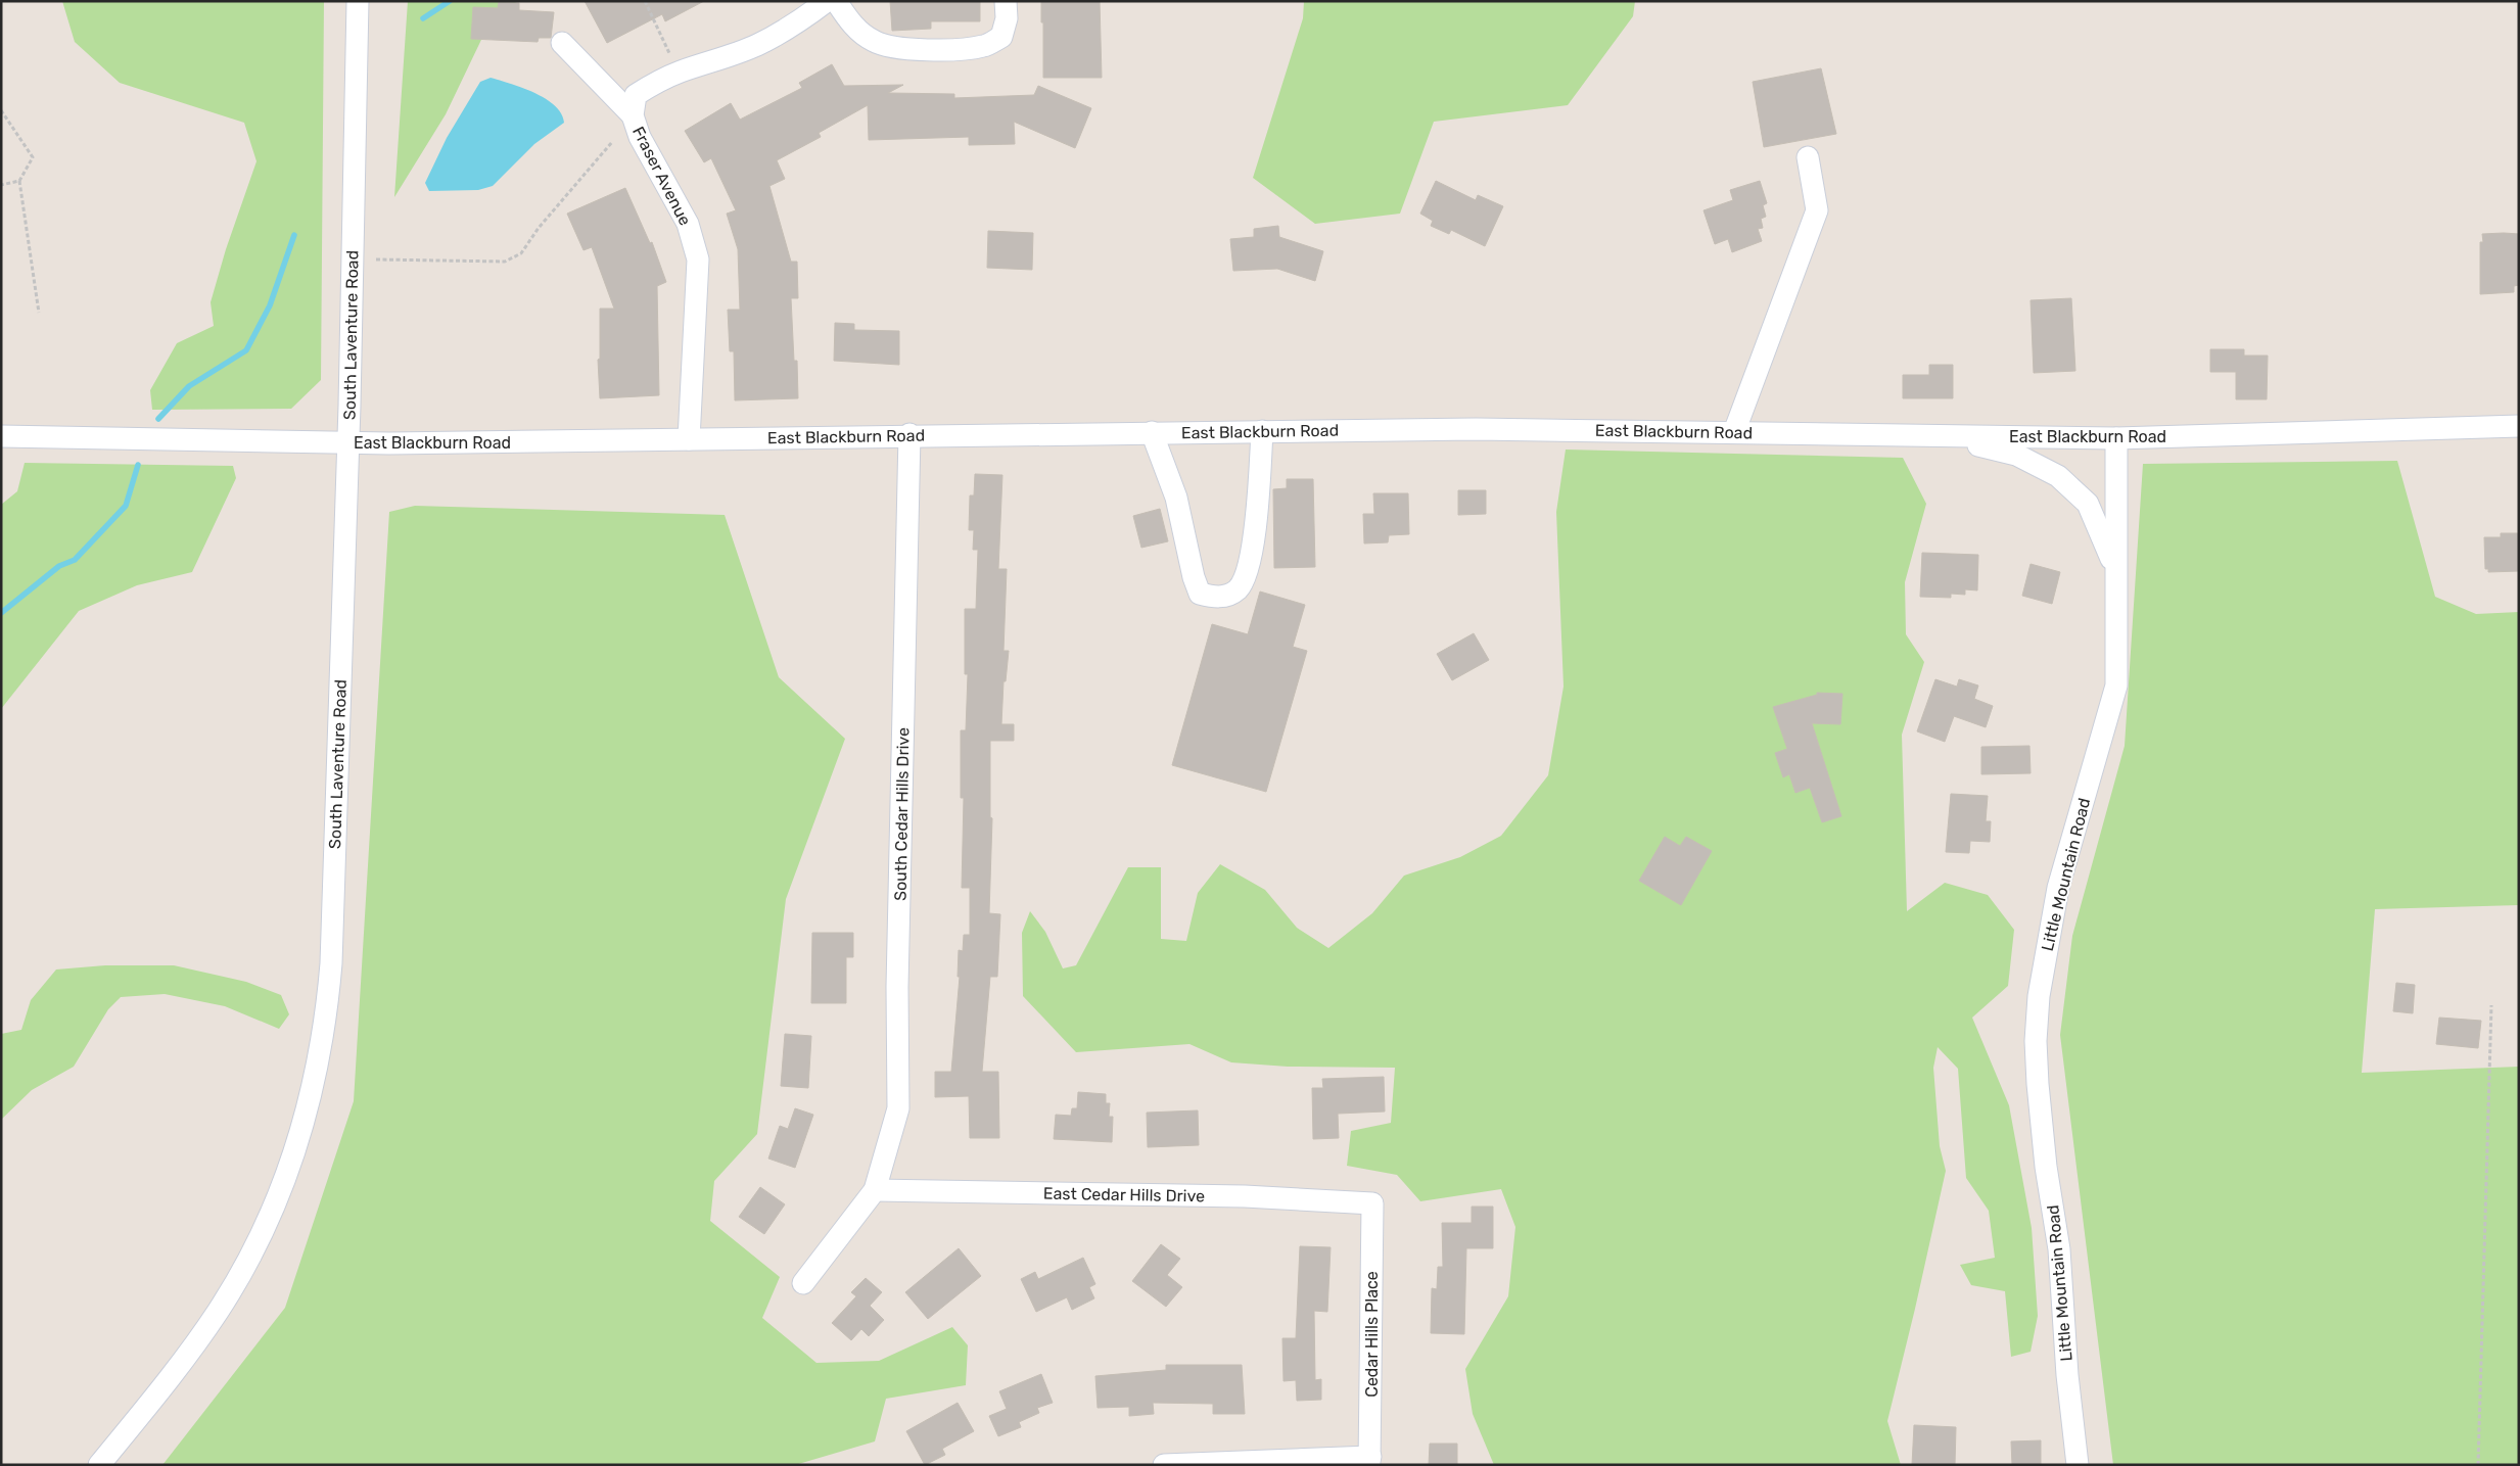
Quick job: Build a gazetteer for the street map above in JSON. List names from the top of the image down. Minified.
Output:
{"streets":{"street":["Fraser Avenue","South Laventure Road","East Blackburn Road","South Cedar Hills Drive","Little Mountain Road","East Cedar Hills Drive","Cedar Hills Place"]},"crossings":[["Fraser Avenue","East Blackburn Road"],["South Laventure Road","East Blackburn Road"],["East Blackburn Road","South Cedar Hills Drive"],["East Blackburn Road","Little Mountain Road"],["South Cedar Hills Drive","East Cedar Hills Drive"],["East Cedar Hills Drive","Cedar Hills Place"]]}
